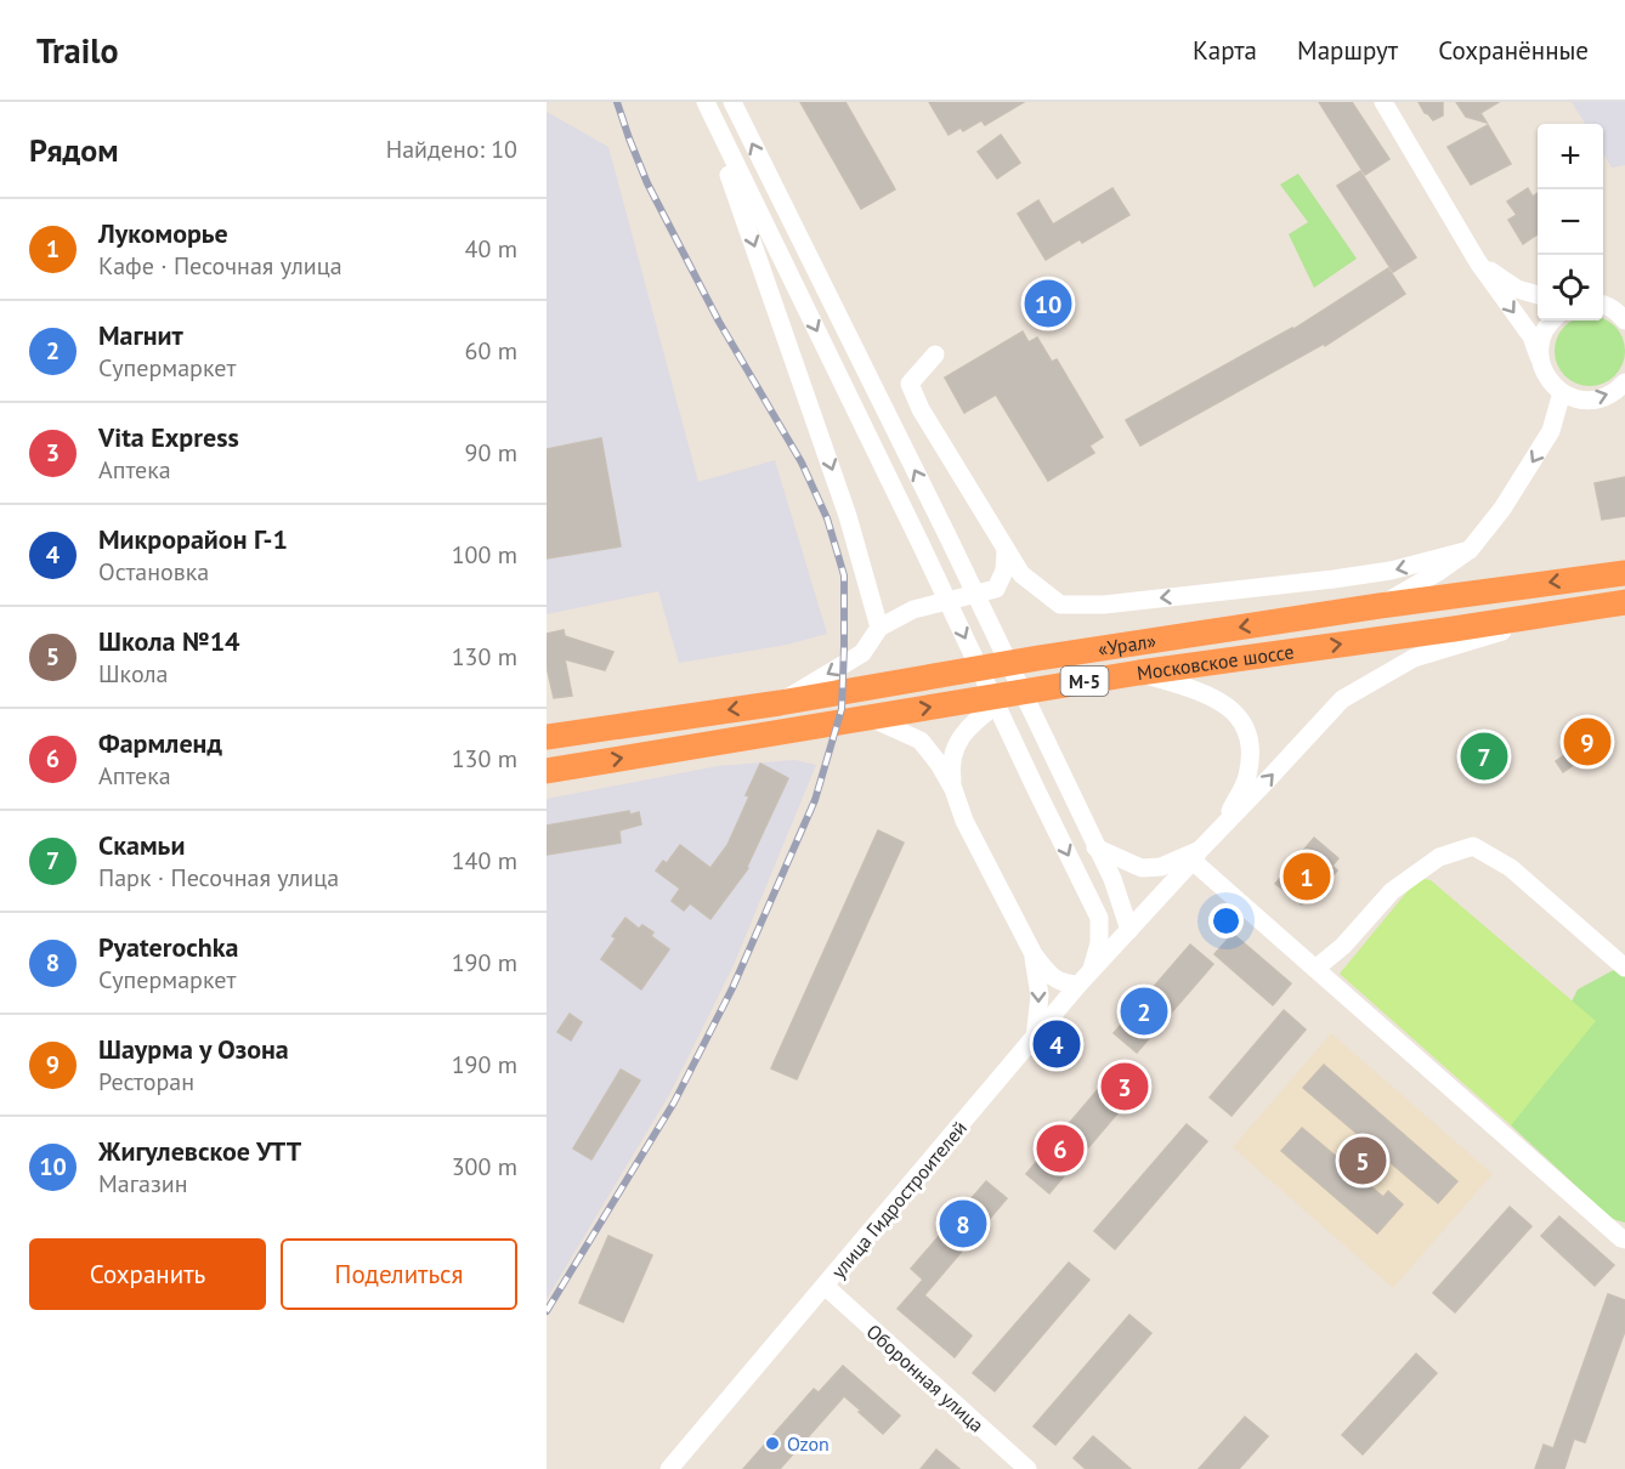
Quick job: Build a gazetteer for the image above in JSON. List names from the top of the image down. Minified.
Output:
{"streets":{"highway":["«Урал»","Московское шоссе","М-5"],"street":["улица Гидростроителей","Оборонная улица"]},"crossings":[["Московское шоссе","улица Гидростроителей"],["улица Гидростроителей","Оборонная улица"]],"one_way":["«Урал»","Московское шоссе"],"places":["Ozon"],"page":{"header":"Trailo","nav":["Карта","Маршрут","Сохранённые"],"heading":["Рядом","Найдено: 10"],"map_buttons":["+","−"],"list":[{"mark":"1","name":"Лукоморье","note":"Кафе · Песочная улица","value":"40 m"},{"mark":"2","name":"Магнит","note":"Супермаркет","value":"60 m"},{"mark":"3","name":"Vita Express","note":"Аптека","value":"90 m"},{"mark":"4","name":"Микрорайон Г-1","note":"Остановка","value":"100 m"},{"mark":"5","name":"Школа №14","note":"Школа","value":"130 m"},{"mark":"6","name":"Фармленд","note":"Аптека","value":"130 m"},{"mark":"7","name":"Скамьи","note":"Парк · Песочная улица","value":"140 m"},{"mark":"8","name":"Pyaterochka","note":"Супермаркет","value":"190 m"},{"mark":"9","name":"Шаурма у Озона","note":"Ресторан","value":"190 m"},{"mark":"10","name":"Жигулевское УТТ","note":"Магазин","value":"300 m"}],"pins":["10","9","7","1","2","4","3","6","5","8"],"buttons":["Сохранить","Поделиться"]}}
